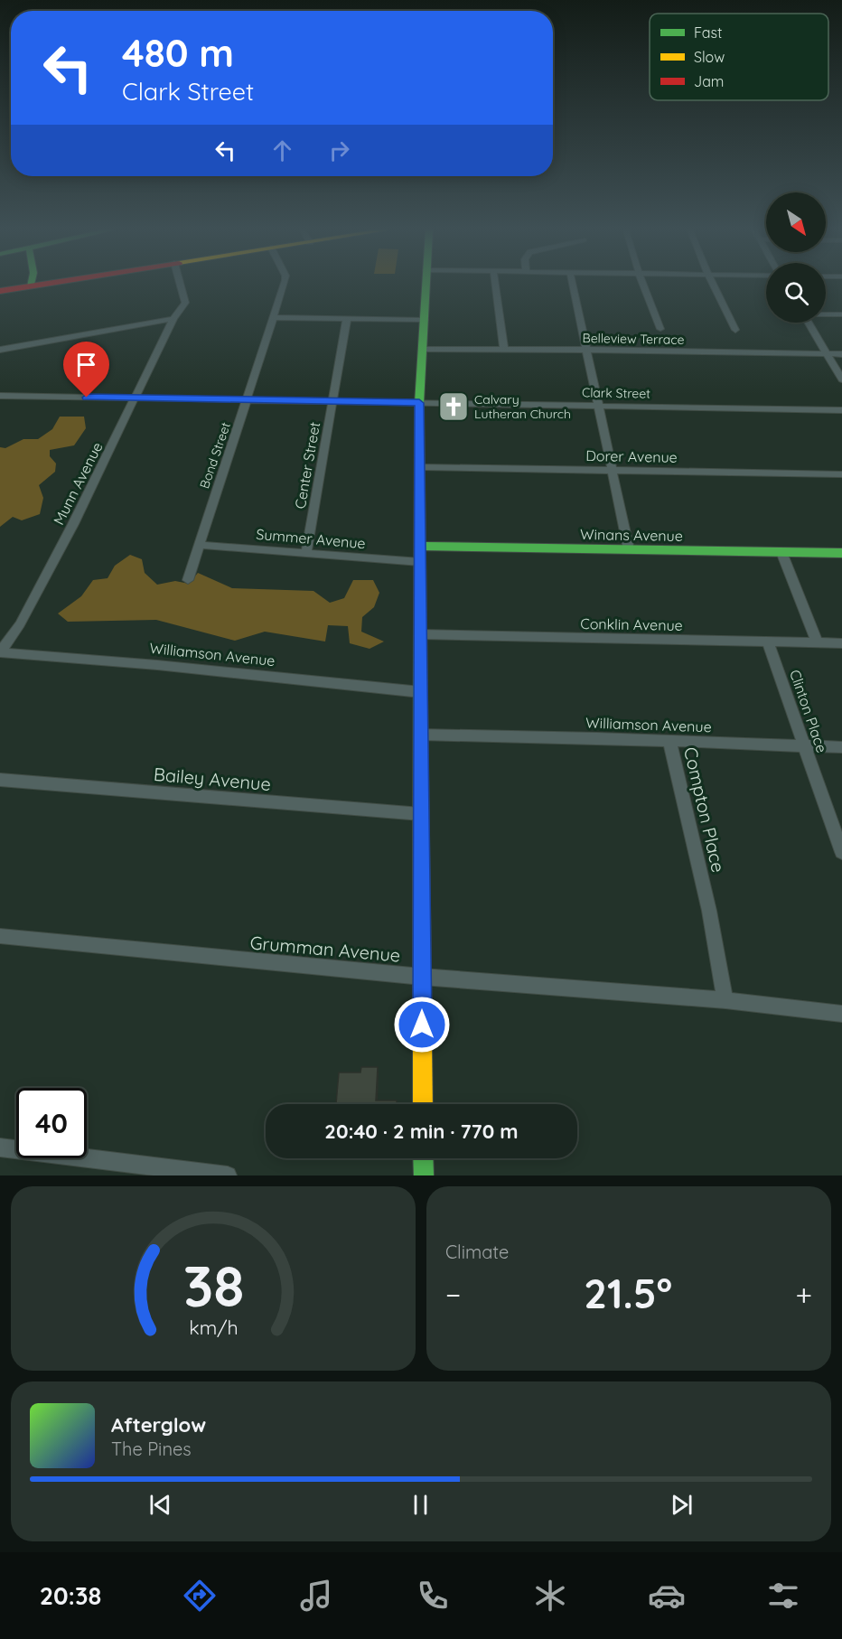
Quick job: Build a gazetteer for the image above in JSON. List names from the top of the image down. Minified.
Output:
{"streets":{"main road":["Winans Avenue"],"street":["Belleview Terrace","Clark Street","Bond Street","Dorer Avenue","Center Street","Munn Avenue","Summer Avenue","Conklin Avenue","Williamson Avenue","Clinton Place","Bailey Avenue","Compton Place","Grumman Avenue"]},"crossings":[["Clark Street","Bond Street"],["Clark Street","Center Street"],["Clark Street","Munn Avenue"],["Bond Street","Summer Avenue"],["Center Street","Summer Avenue"],["Munn Avenue","Williamson Avenue"],["Conklin Avenue","Clinton Place"],["Williamson Avenue","Clinton Place"],["Williamson Avenue","Compton Place"],["Compton Place","Grumman Avenue"]],"places":{"church":["Calvary Lutheran Church"]},"legend":["Fast","Slow","Jam"],"north":"bottom right","page":{"turn":["480 m","Clark Street"],"limit":"40","trip":"20:40 · 2 min · 770 m","tile":"Climate","heat":["−","21.5°","+"],"song":["Afterglow","The Pines"],"tabs":"20:38","gauge":["38","km/h"]}}
